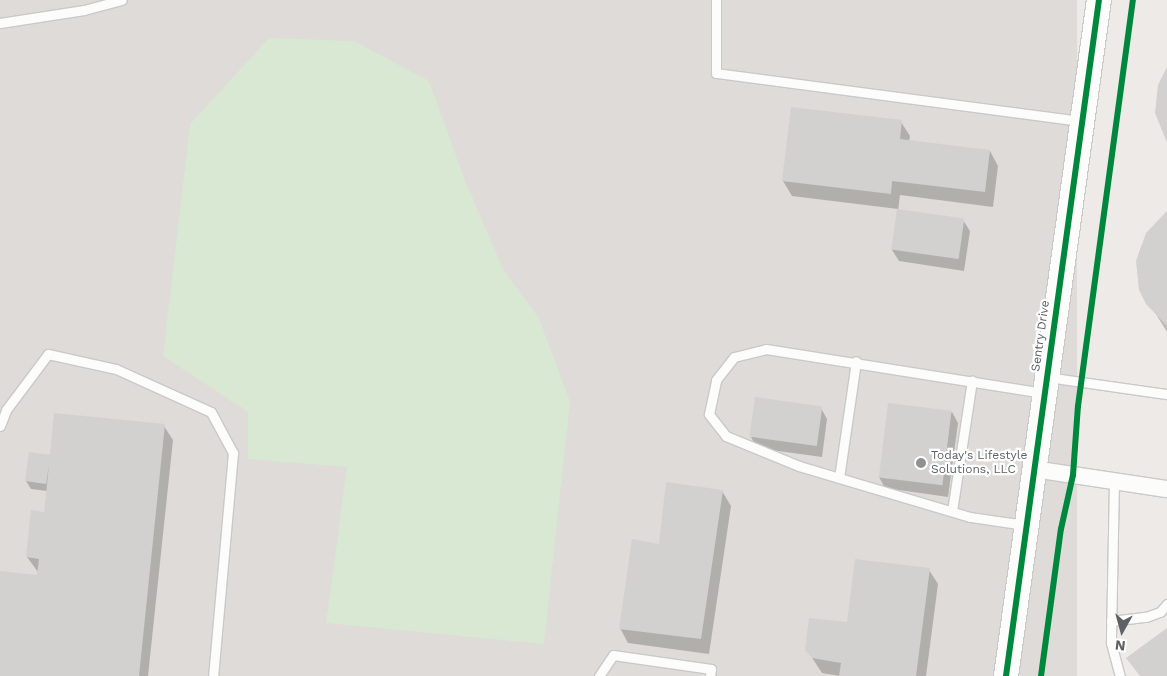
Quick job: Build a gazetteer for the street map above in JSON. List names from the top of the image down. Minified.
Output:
{"streets":{"street":["Sentry Drive"]},"places":["Today's Lifestyle Solutions, LLC"],"north":"bottom"}
